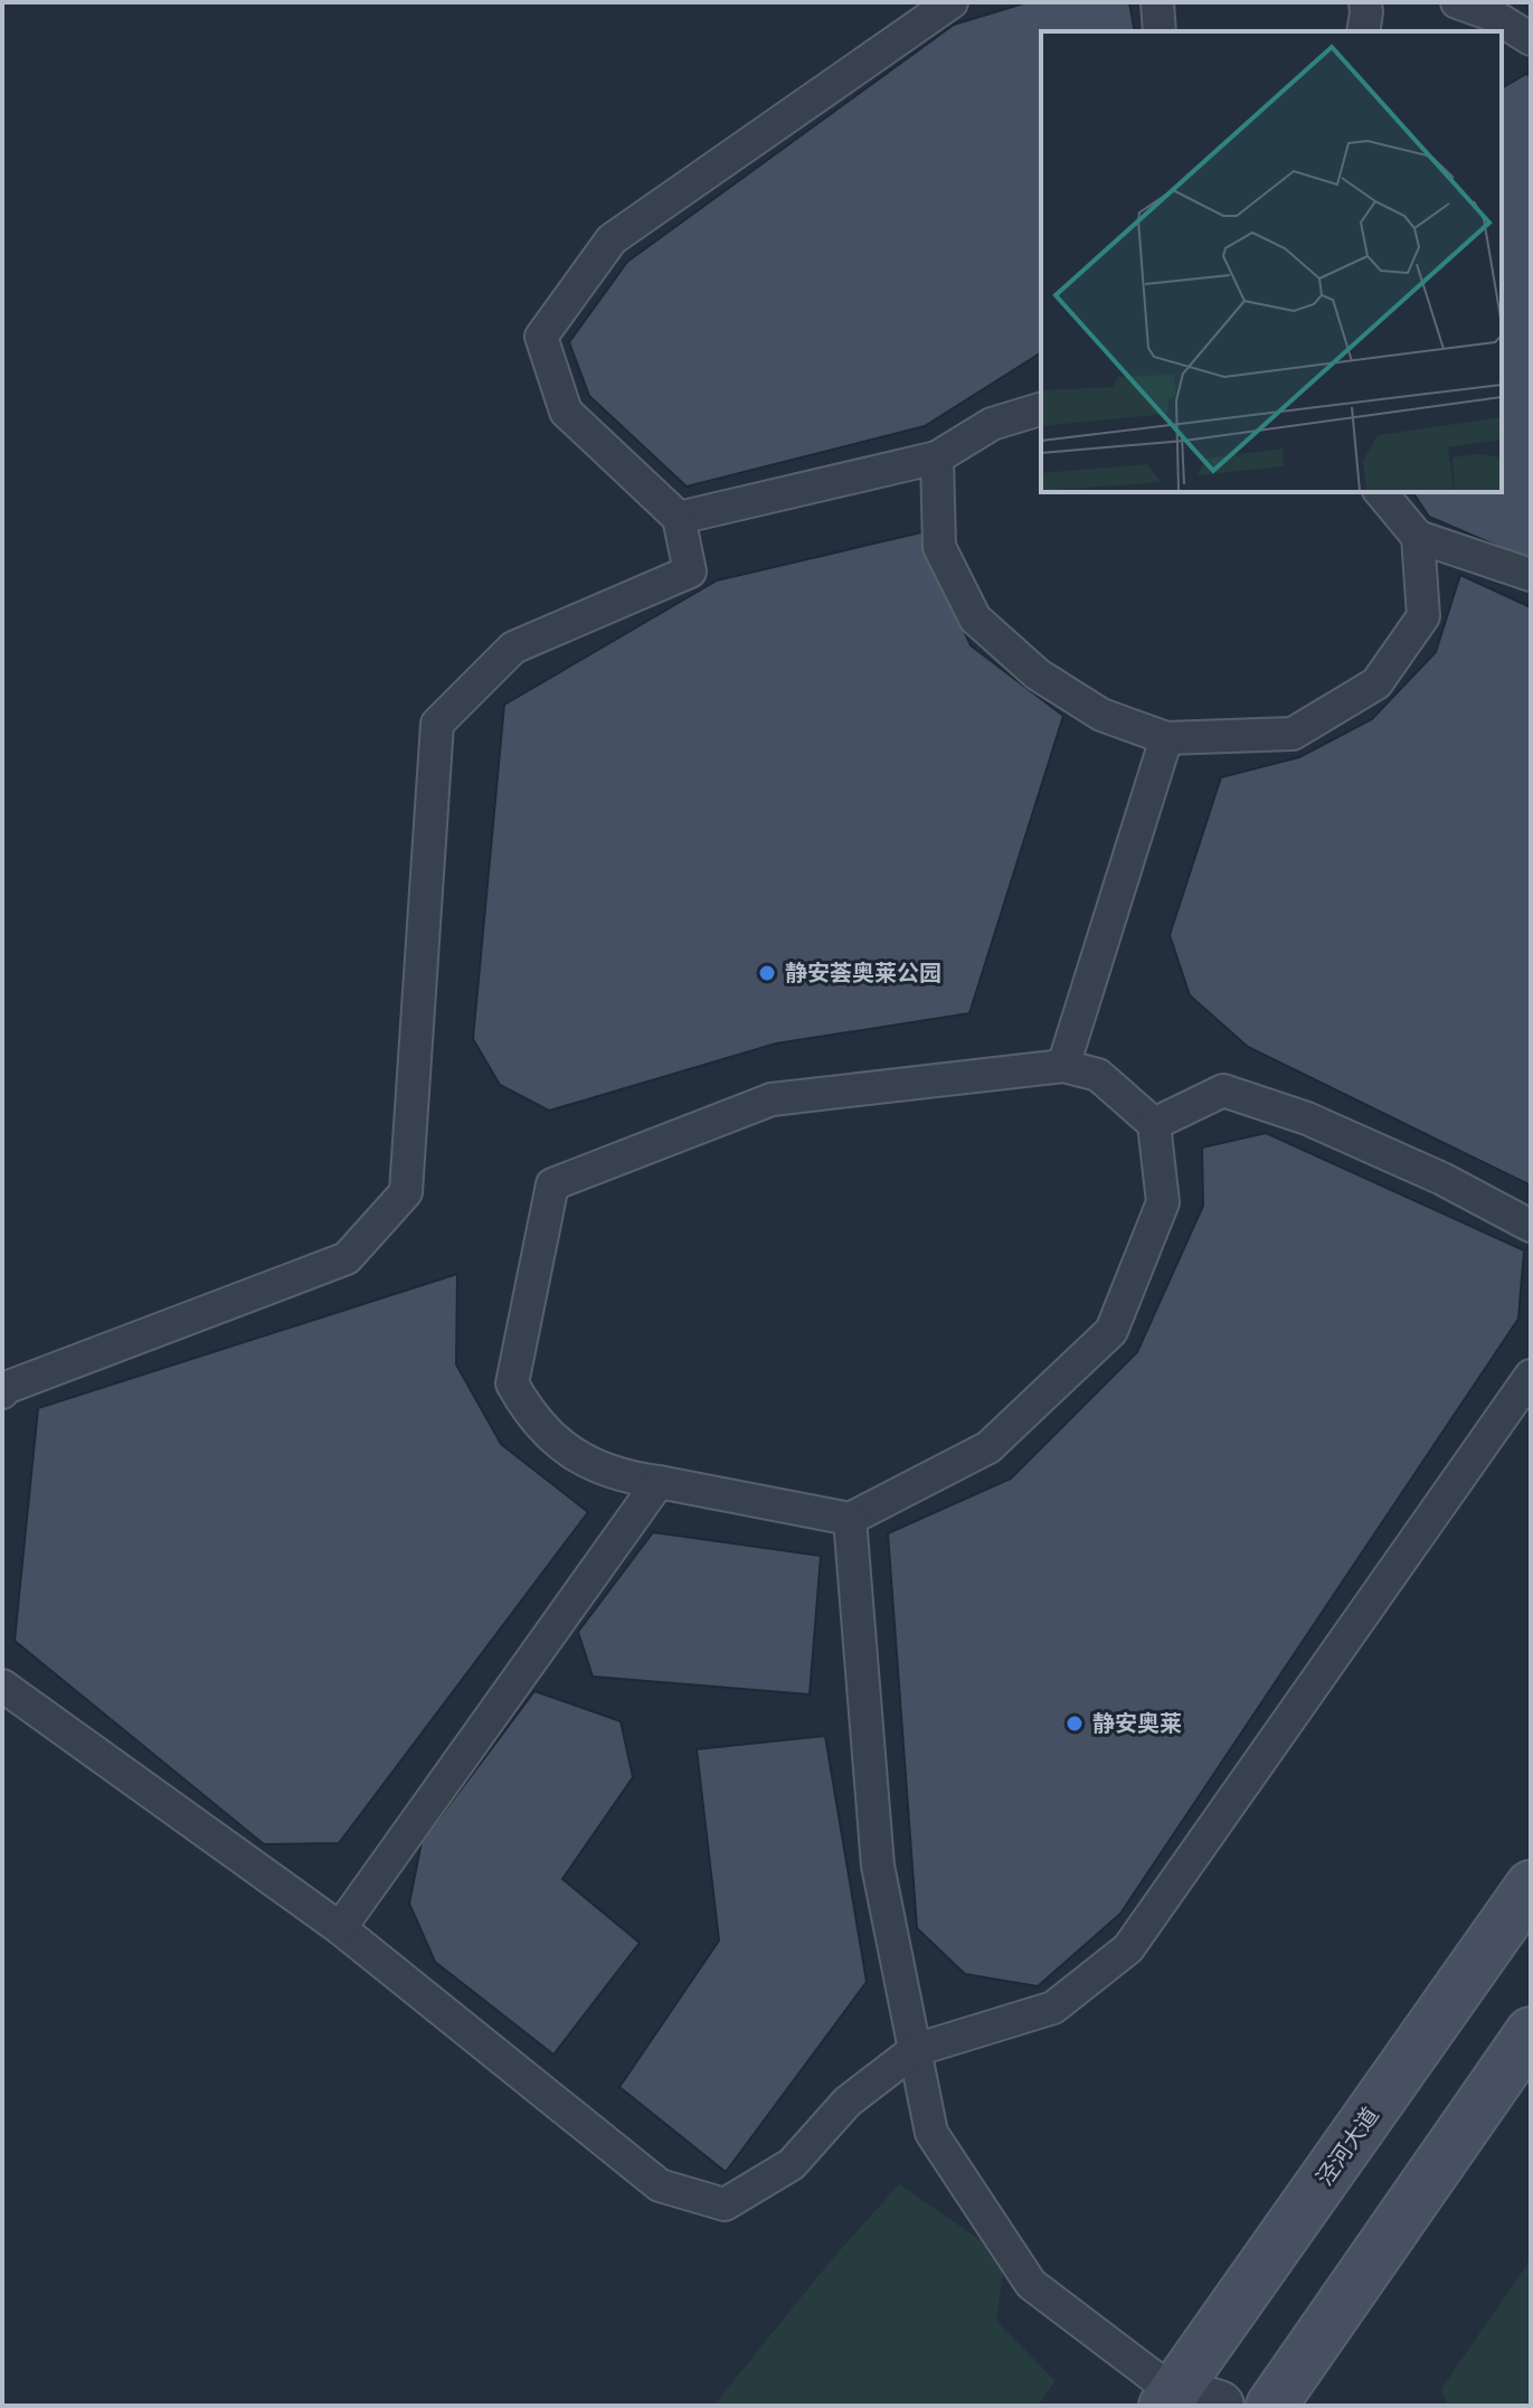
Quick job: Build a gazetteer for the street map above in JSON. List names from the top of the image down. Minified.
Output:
{"streets":{"main road":["泾河大道"]},"places":["静安荟奥莱公园","静安奥莱"]}
